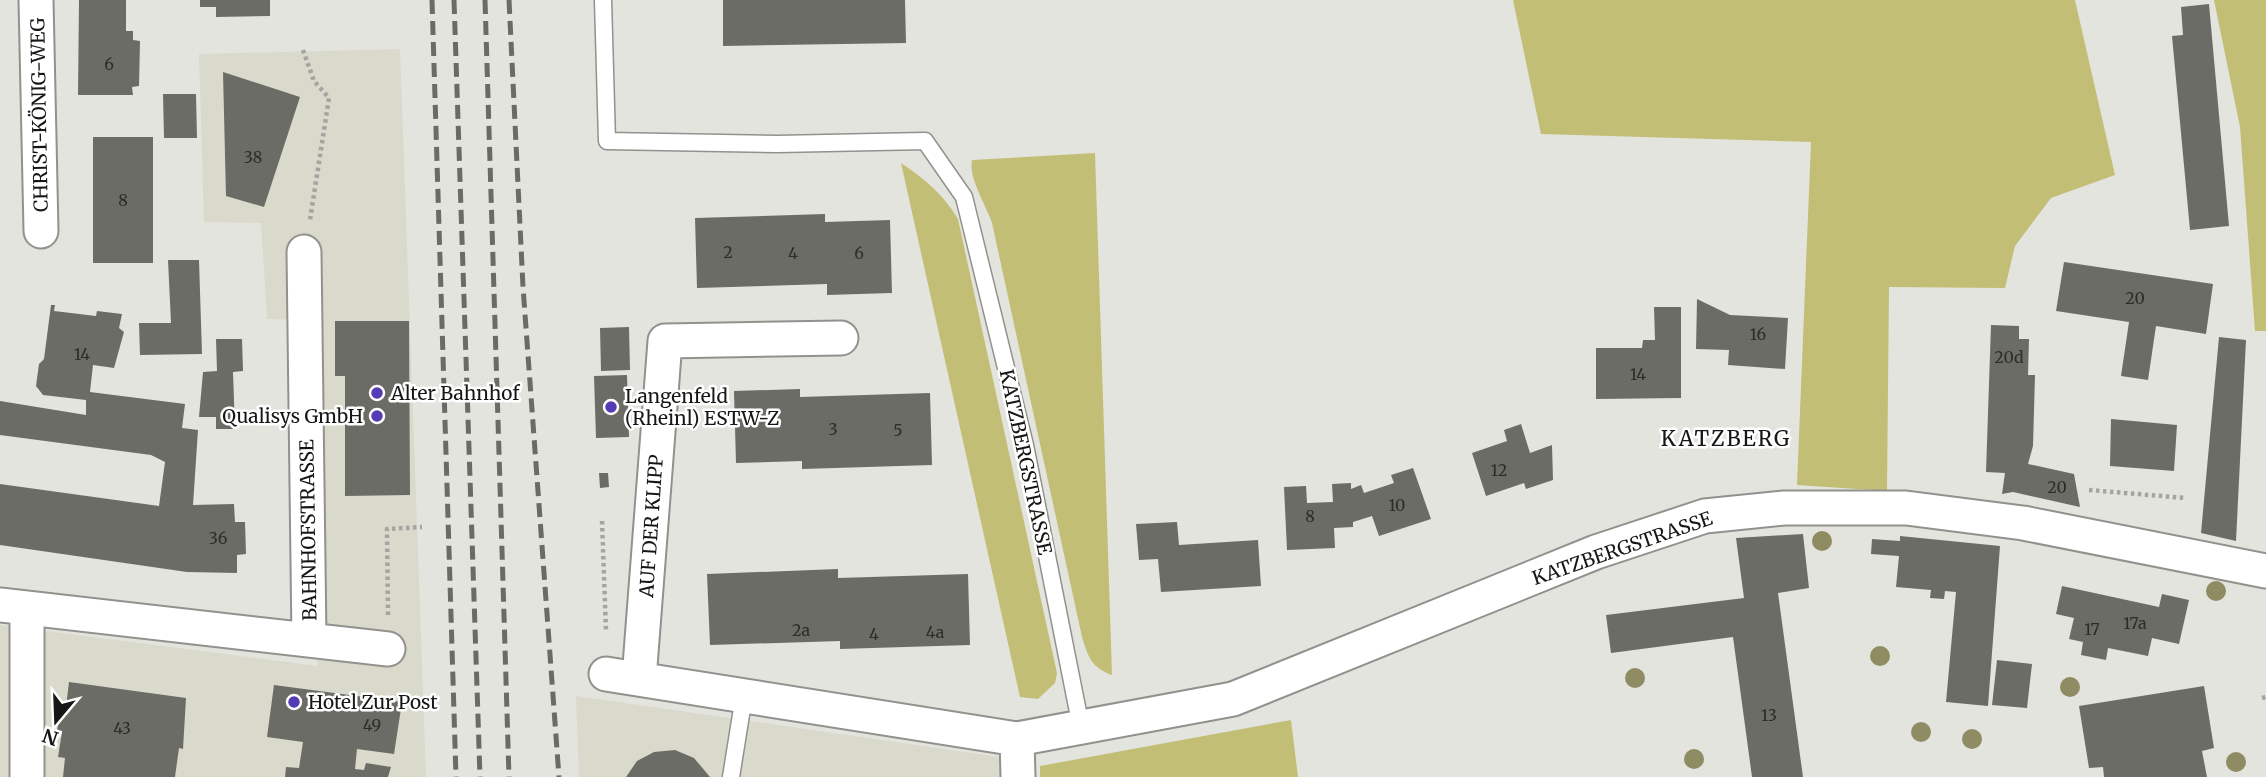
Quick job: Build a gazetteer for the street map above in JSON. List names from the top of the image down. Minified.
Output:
{"streets":{"street":["CHRIST-KÖNIG-WEG","KATZBERGSTRASSE","AUF DER KLIPP","BAHNHOFSTRASSE"]},"crossings":[["KATZBERGSTRASSE","AUF DER KLIPP"]],"districts":["KATZBERG"],"places":["Alter Bahnhof","Langenfeld (Rheinl) ESTW-Z","Qualisys GmbH","Hotel Zur Post"],"house_numbers":["6","38","8","2","4","6","20","16","14","20d","14","3","5","12","20","10","8","36","17a","17","2a","4a","4","13","49","43"],"north":"bottom"}
